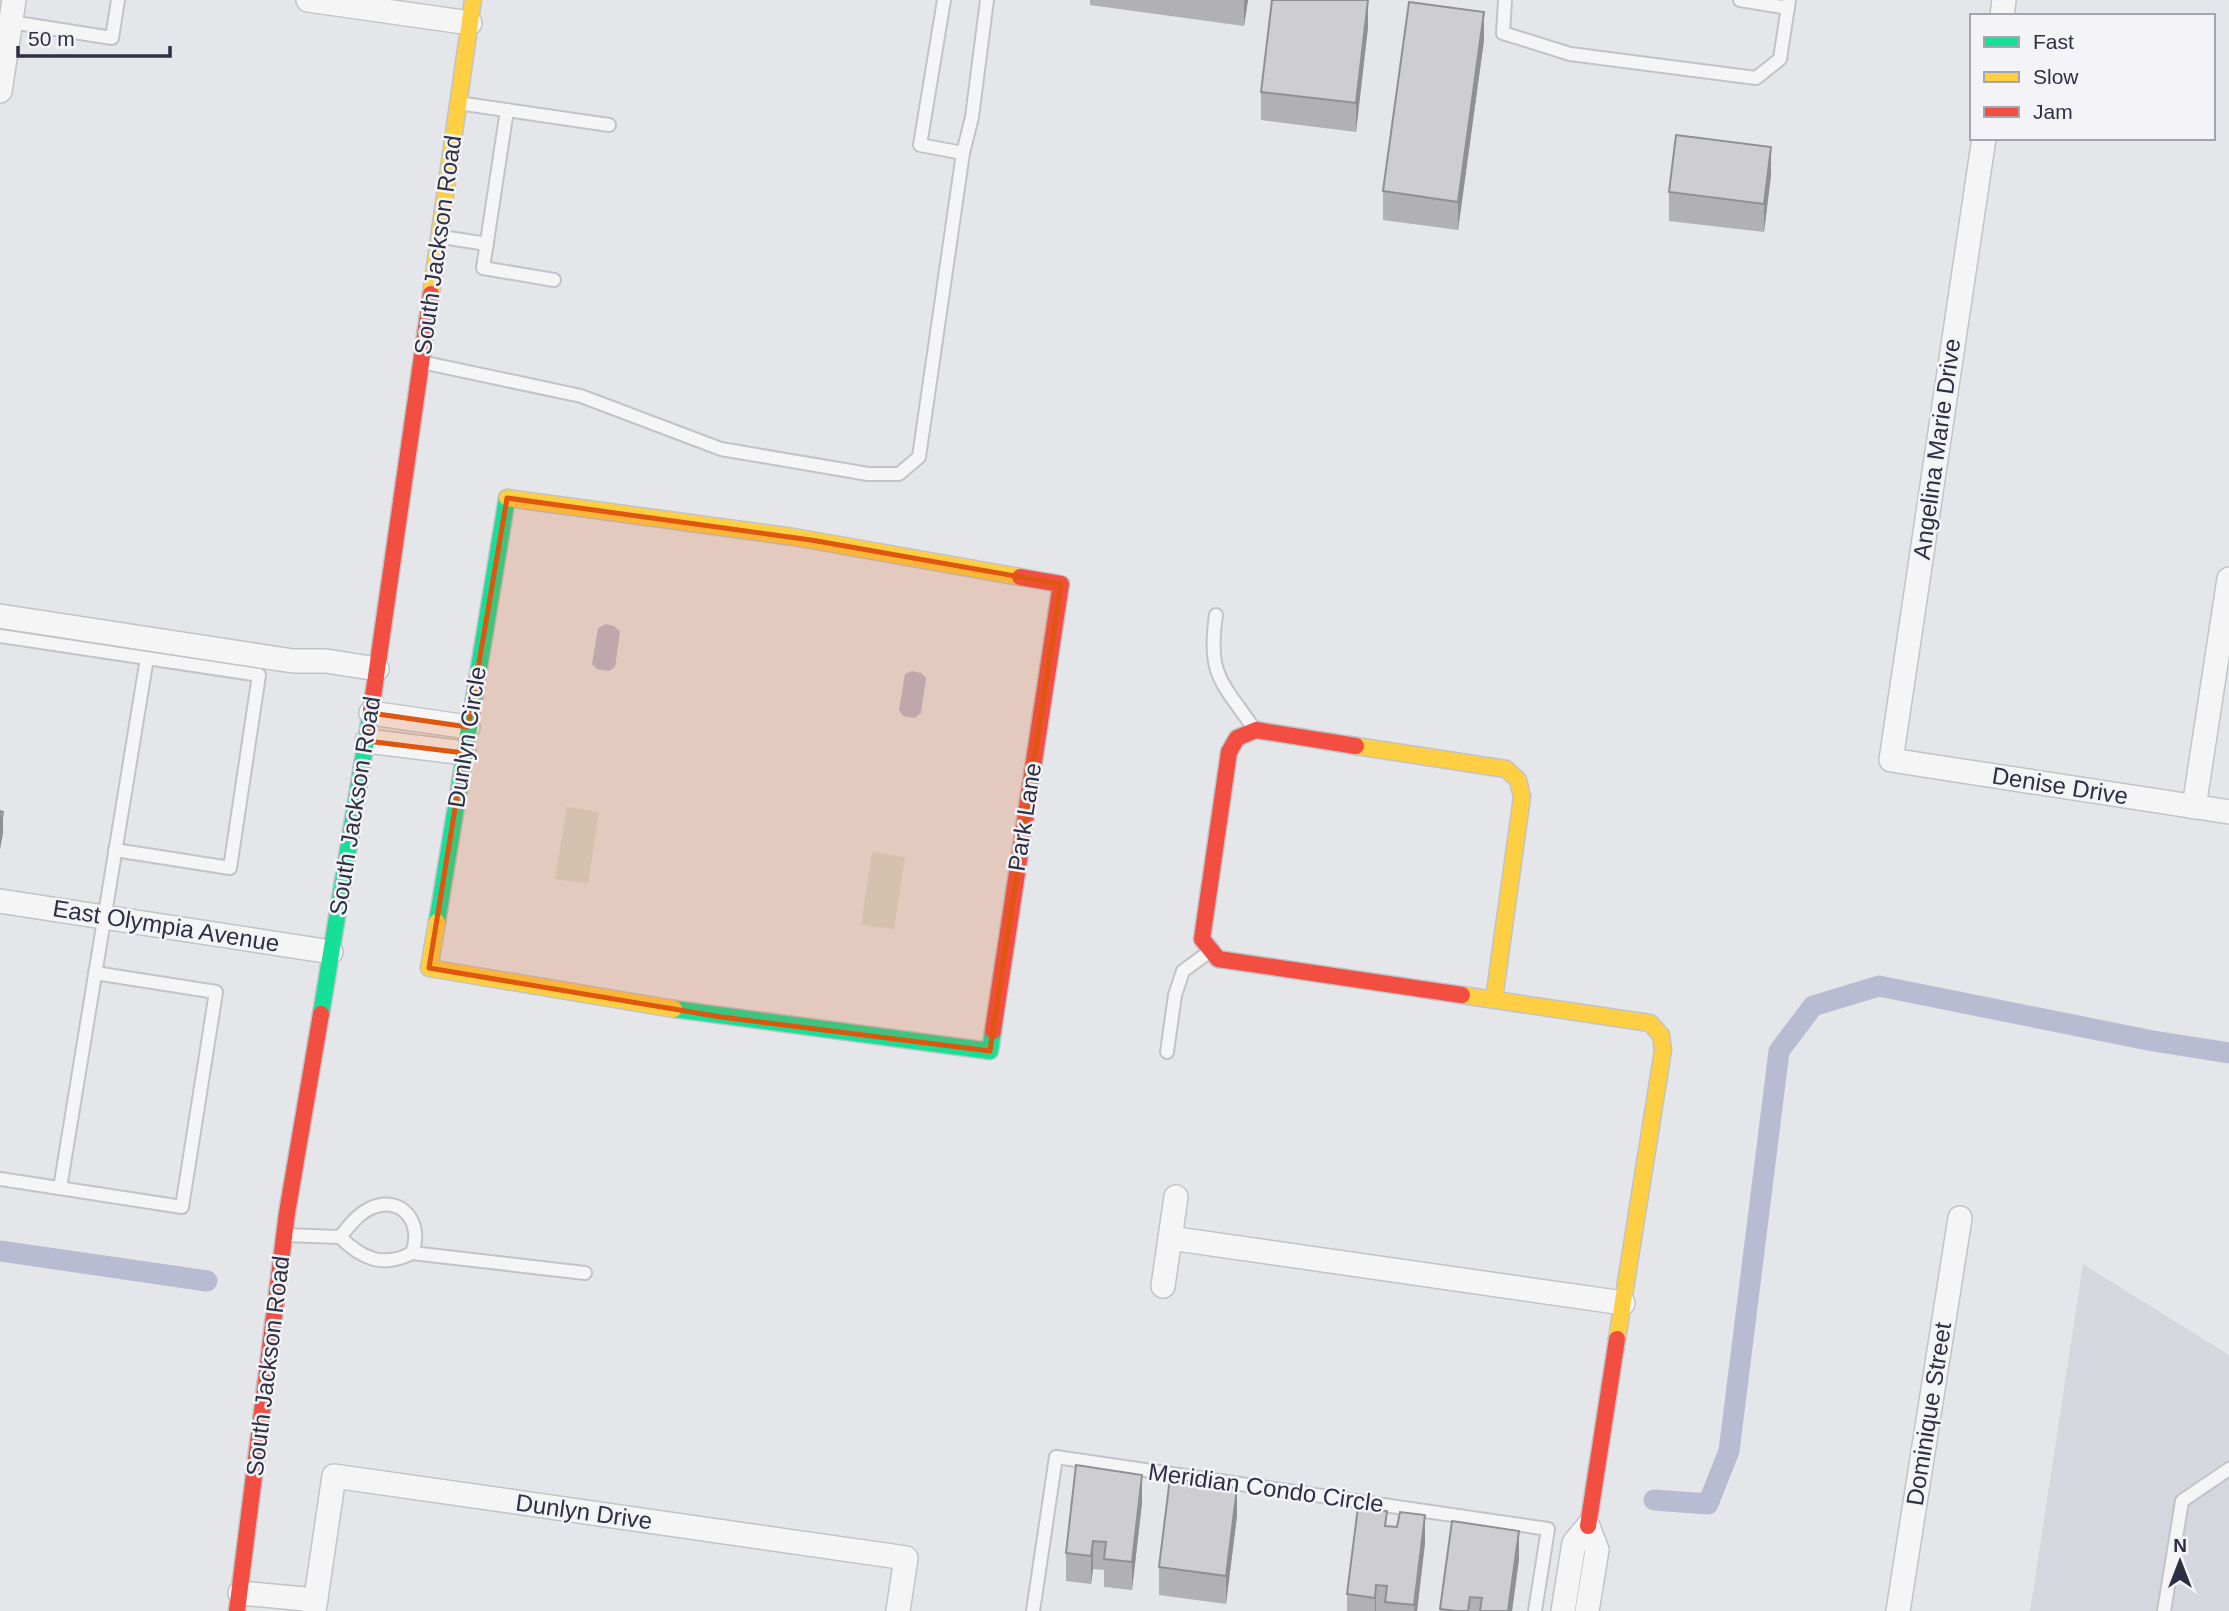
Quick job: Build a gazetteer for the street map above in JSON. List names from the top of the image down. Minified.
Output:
{"streets":{"street":["South Jackson Road","Angelina Marie Drive","Dunlyn Circle","Denise Drive","Park Lane","East Olympia Avenue","Dominique Street","Dunlyn Drive"],"lane":["Meridian Condo Circle"]},"crossings":[["South Jackson Road","East Olympia Avenue"],["South Jackson Road","Dunlyn Drive"],["Angelina Marie Drive","Denise Drive"],["Dunlyn Circle","Park Lane"]],"legend":["Fast","Slow","Jam"],"scale_bar":"50 m","north":"top"}
